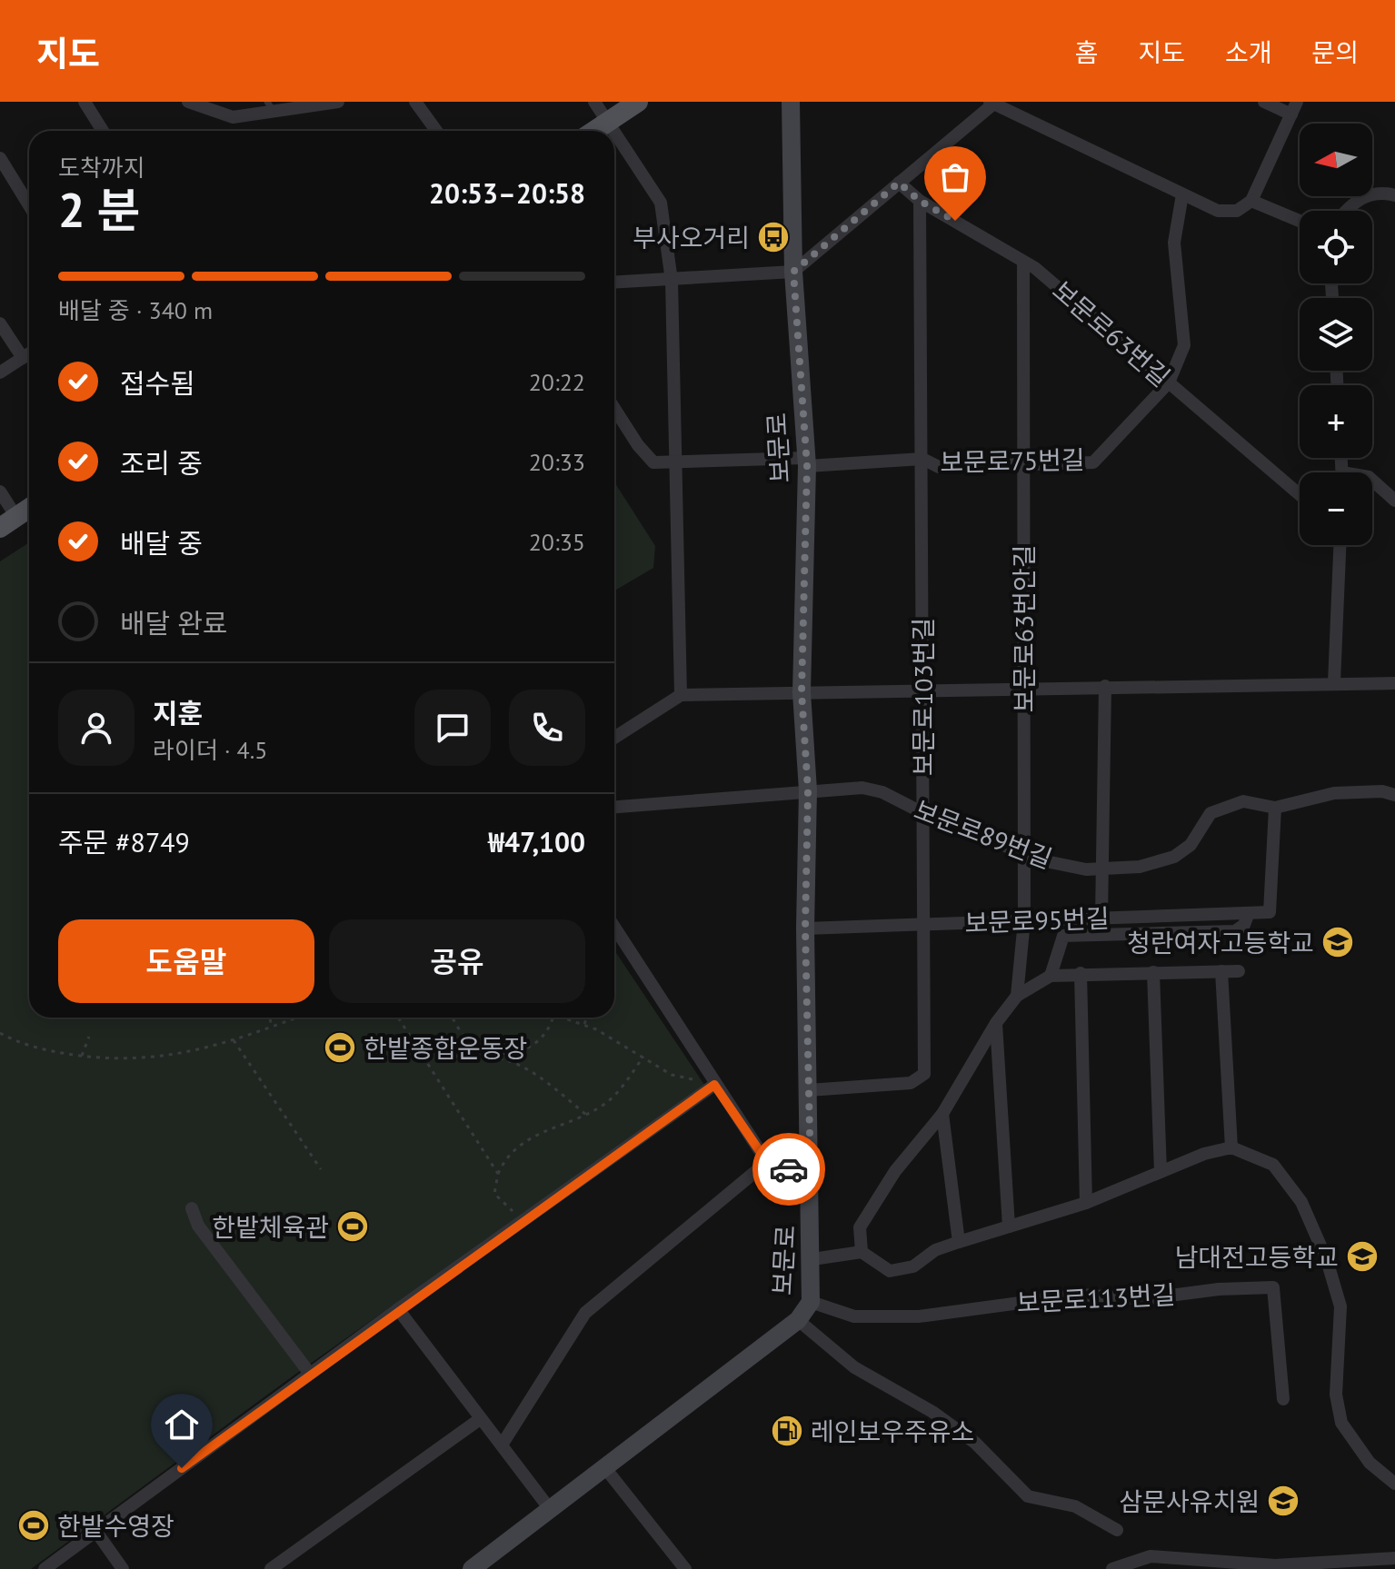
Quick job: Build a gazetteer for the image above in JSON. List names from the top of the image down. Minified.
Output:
{"streets":{"main road":["보문로"],"street":["보문로63번길","보문로75번길","보문로63번안길","보문로103번길","보문로89번길","보문로95번길","보문로113번길"]},"crossings":[["보문로63번길","보문로75번길"],["보문로63번길","보문로63번안길"],["보문로63번길","보문로103번길"],["보문로","보문로75번길"],["보문로","보문로103번길"],["보문로","보문로89번길"],["보문로","보문로95번길"],["보문로","보문로113번길"],["보문로75번길","보문로63번안길"],["보문로75번길","보문로103번길"],["보문로63번안길","보문로89번길"],["보문로63번안길","보문로95번길"],["보문로103번길","보문로89번길"],["보문로103번길","보문로95번길"],["보문로89번길","보문로95번길"]],"places":{"bus stop":["부사오거리"],"school or university":["청란여자고등학교","남대전고등학교","삼문사유치원"],"sports":["한밭종합운동장","한밭체육관","한밭수영장"],"fuel station":["레인보우주유소"]},"north":"left","page":{"header":"지도","nav":["홈","지도","소개","문의"],"map_buttons":["+","−"],"heading":["2 분","도착까지","20:53–20:58"],"panel":["지훈","라이더 · 4.5","주문 #8749","₩47,100"],"bar":"배달 중 · 340 m","list":[["접수됨","20:22"],["조리 중","20:33"],["배달 중","20:35"],"배달 완료"],"buttons":["도움말","공유"]}}
